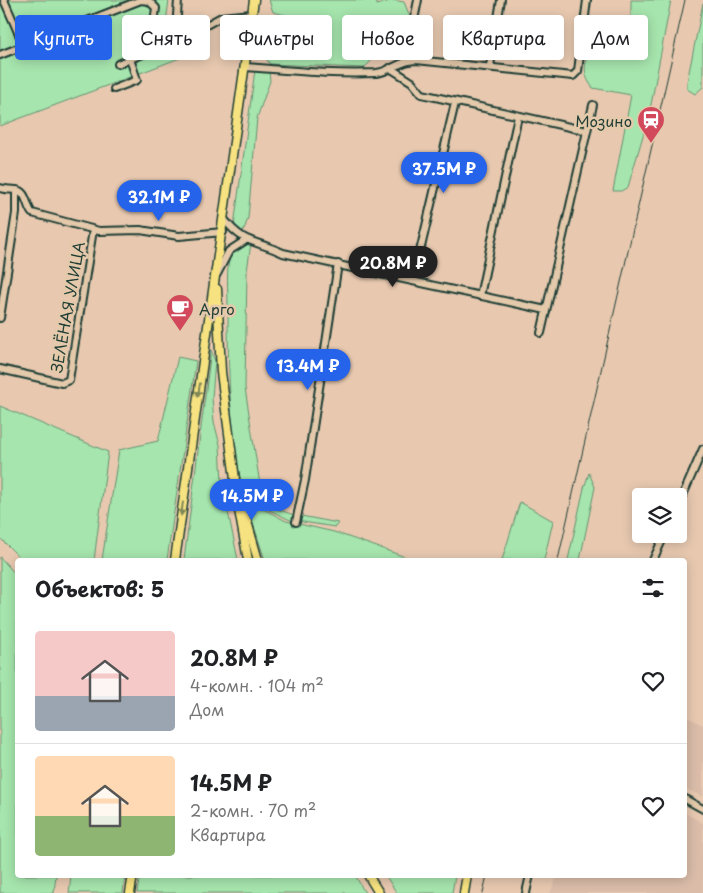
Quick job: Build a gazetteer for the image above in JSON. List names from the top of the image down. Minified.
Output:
{"streets":{"street":["ЗЕЛЁНАЯ УЛИЦА"]},"places":{"station":["Мозино"],"cafe":["Арго"]},"page":{"chip":["Купить","Снять","Фильтры","Новое","Квартира","Дом"],"price":["37.5M ₽","32.1M ₽","20.8M ₽","13.4M ₽","14.5M ₽"],"heading":"Объектов: 5","list":[{"name":"20.8M ₽","note":"4-комн. · 104 m² · Дом"},{"name":"14.5M ₽","note":"2-комн. · 70 m² · Квартира"}]}}
